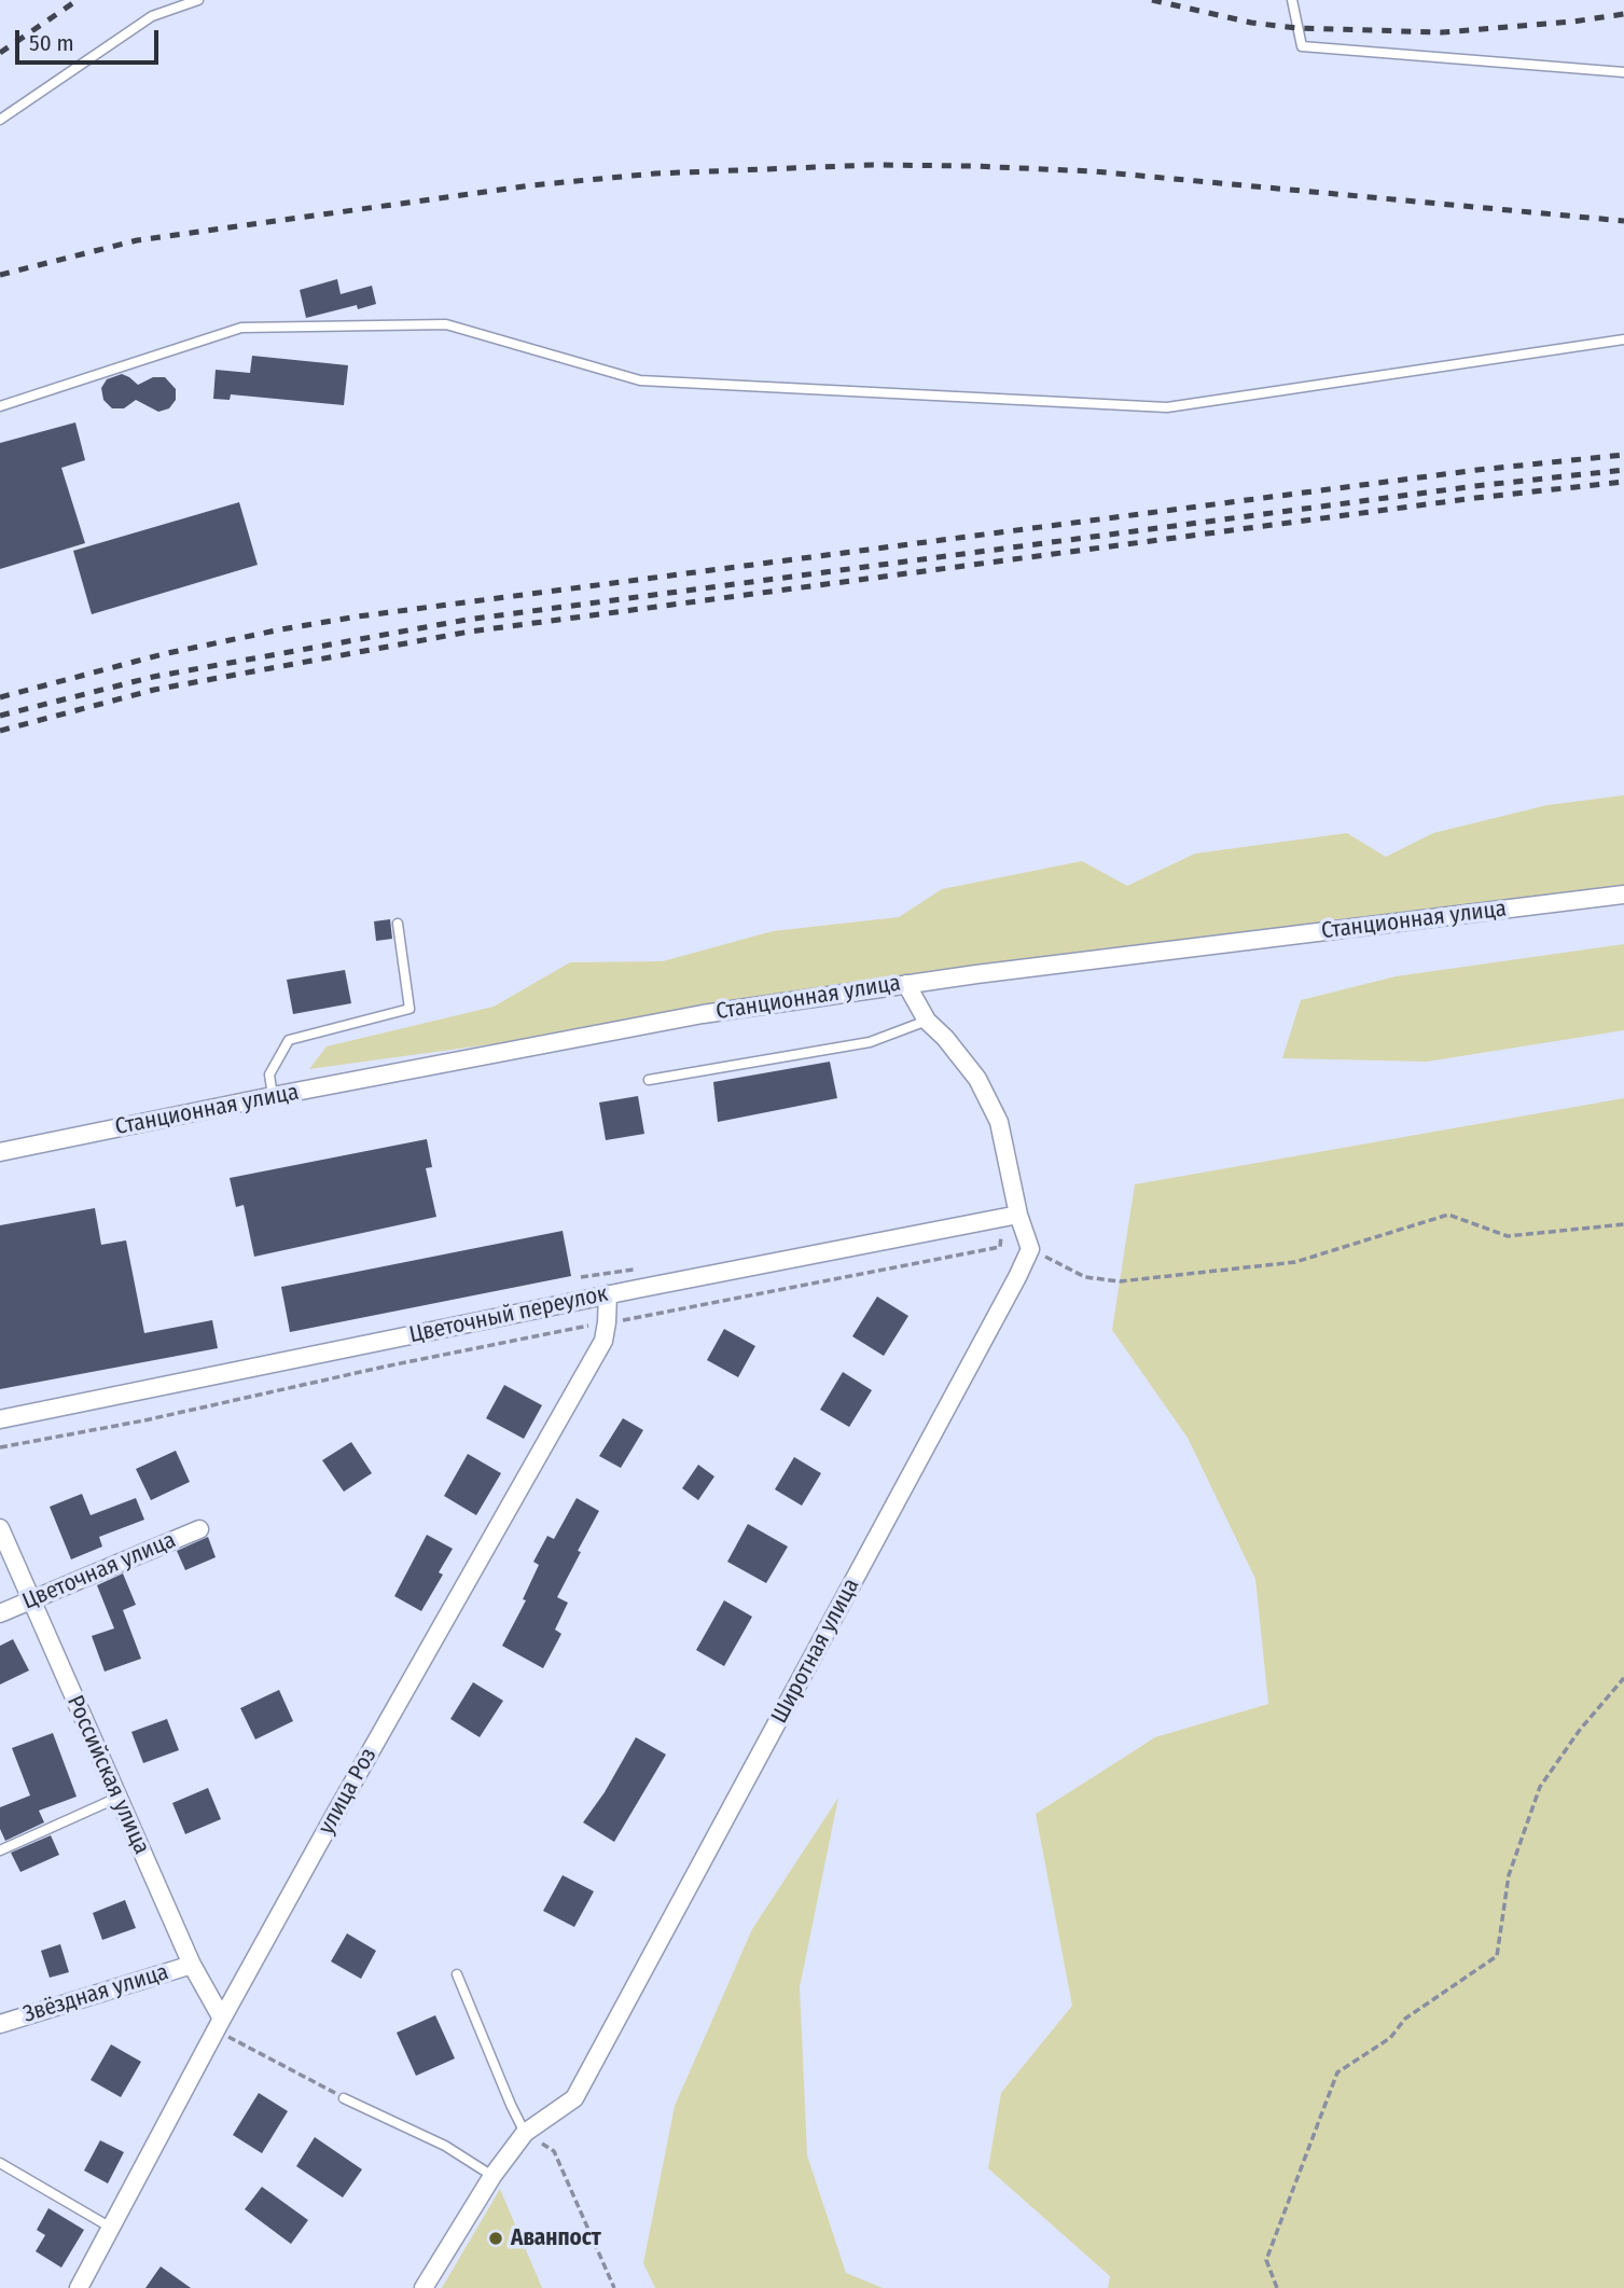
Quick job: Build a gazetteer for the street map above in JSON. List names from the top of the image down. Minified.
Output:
{"streets":{"street":["Станционная улица","Цветочный переулок","Цветочная улица","Широтная улица","Российская улица","улица Роз","Звёздная улица"]},"crossings":[["Цветочный переулок","улица Роз"],["Цветочная улица","Российская улица"],["Российская улица","улица Роз"],["Российская улица","Звёздная улица"]],"places":["Аванпост"],"scale_bar":"50 m"}
